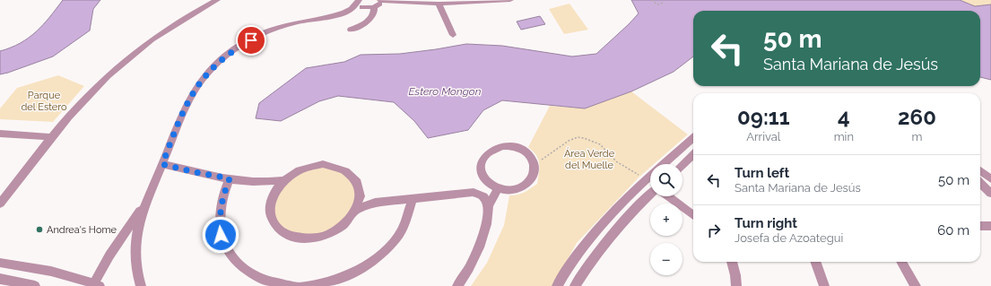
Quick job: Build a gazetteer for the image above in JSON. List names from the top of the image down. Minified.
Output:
{"water":["Estero Mongon"],"parks":["Parque del Estero","Área Verde del Muelle"],"places":["Andrea's Home"],"page":{"turn":["50 m","Santa Mariana de Jesús"],"eta":["09:11","Arrival","4","min","260","m"],"list":[{"name":"Turn left","note":"Santa Mariana de Jesús","value":"50 m"},{"name":"Turn right","note":"Josefa de Azoategui","value":"60 m"}],"map_buttons":["+","−"]}}
